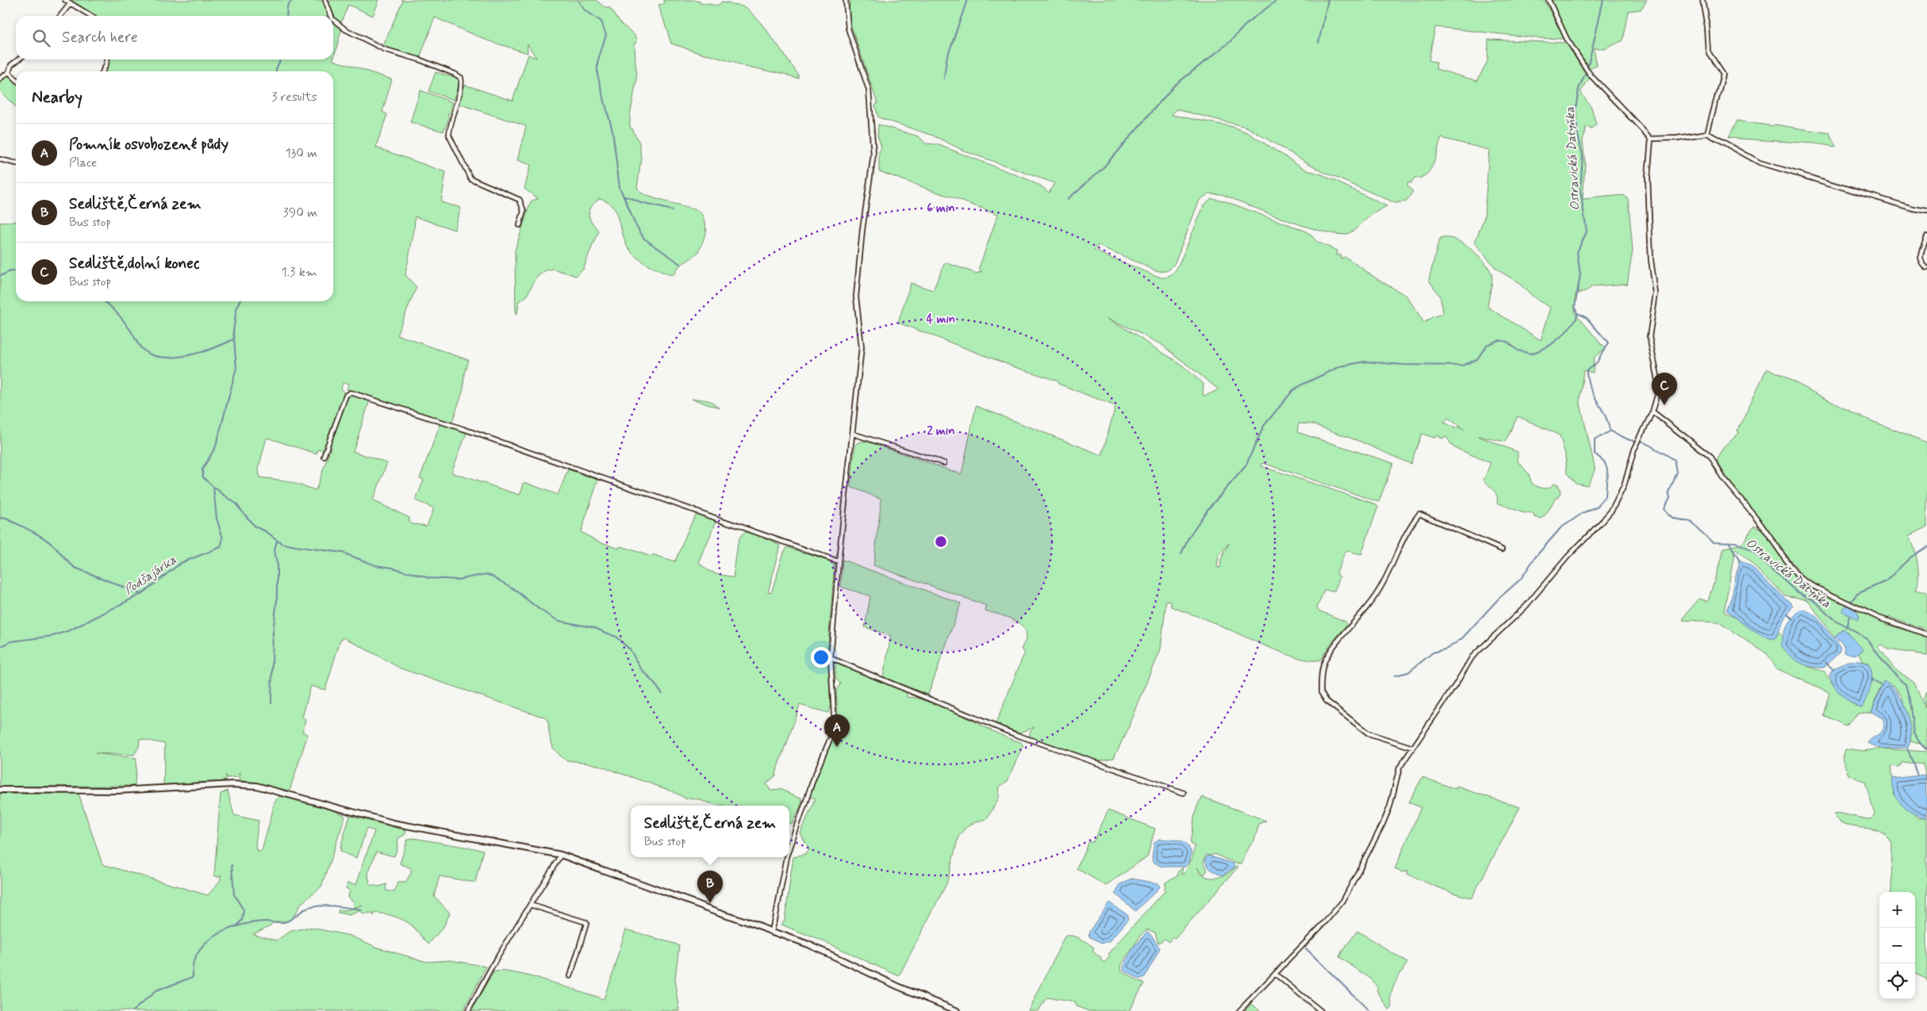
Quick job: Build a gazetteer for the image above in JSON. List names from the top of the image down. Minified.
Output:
{"water":["Ostravická Datyňka","Podšajárka"],"page":{"search":"Search here","heading":["Nearby","3 results"],"list":[{"mark":"A","name":"Pomník osvobozené půdy","note":"Place","value":"130 m"},{"mark":"B","name":"Sedliště,Černá zem","note":"Bus stop","value":"390 m"},{"mark":"C","name":"Sedliště,dolní konec","note":"Bus stop","value":"1.3 km"}],"pins":["C","A","B"],"popup":["Sedliště,Černá zem","Bus stop"],"map_buttons":["+","−"]},"rings":["6 min","4 min","2 min"]}
